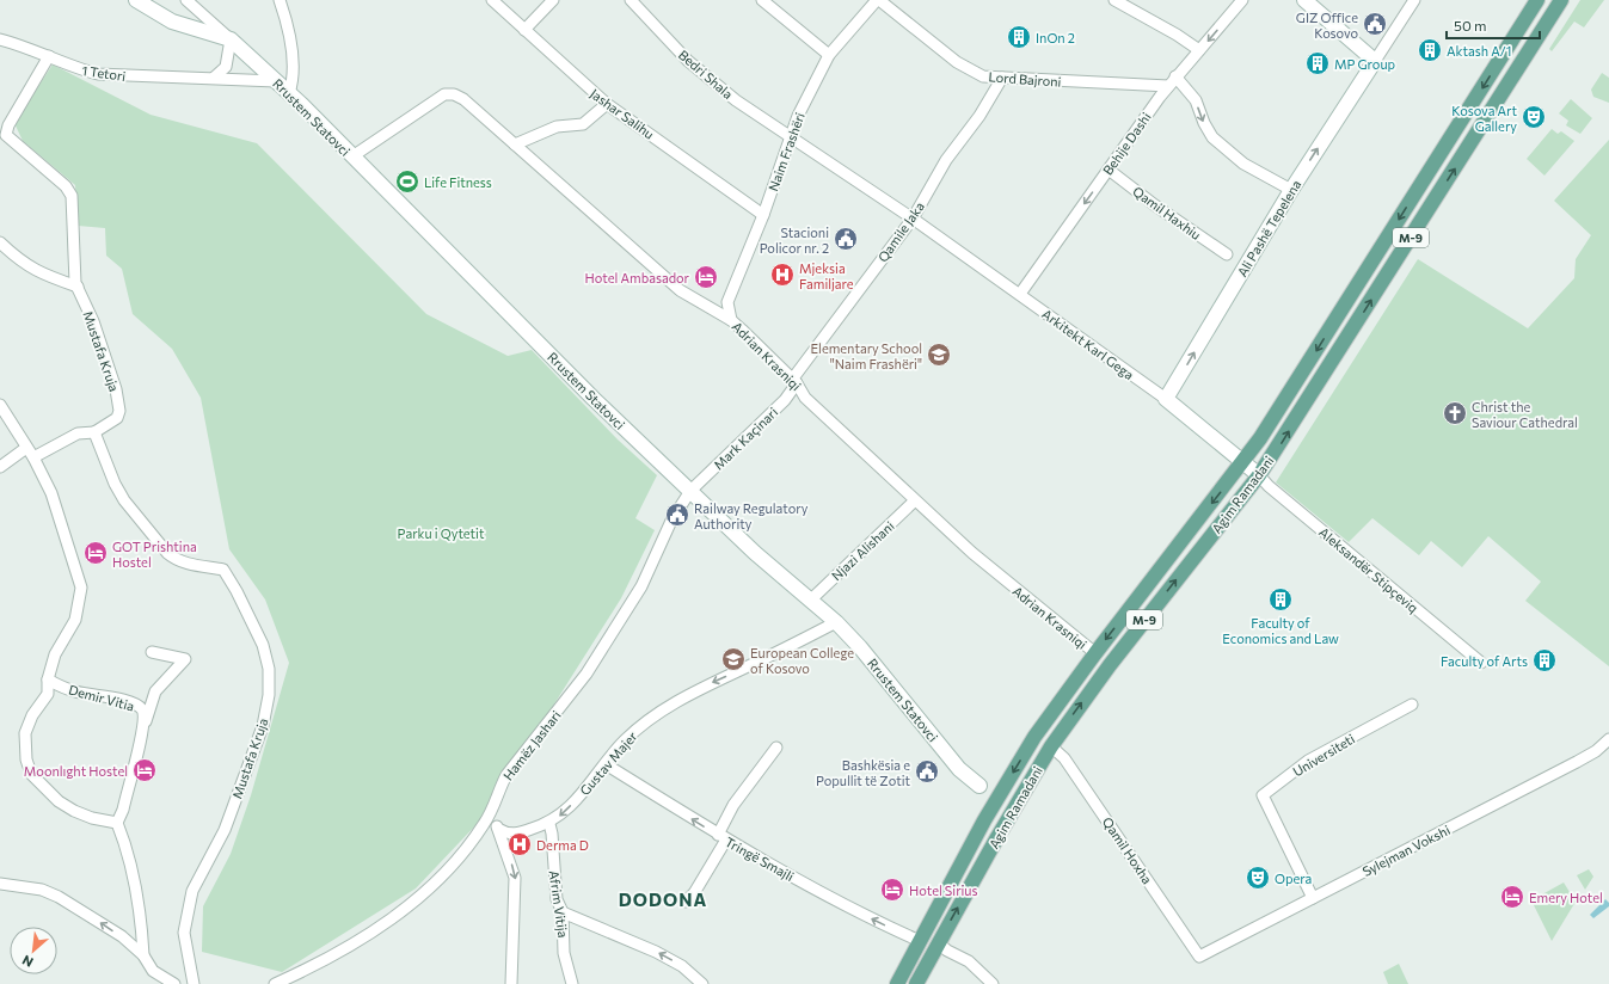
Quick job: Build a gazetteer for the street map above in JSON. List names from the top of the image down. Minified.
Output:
{"streets":{"main road":["M-9","Agim Ramadani"],"street":["1 Tetori","Bedri Shala","Lord Bajroni","Jashar Salihu","Rrustem Statovci","Behije Dashi","Naim Frashëri","Qamil Haxhiu","Ali Pashë Tepelena","Qamile Jaka","Arkitekt Karl Gega","Mustafa Kruja","Adrian Krasniqi","Mark Kaçinari","Njazi Alishani","Aleksandër Stipçeviq","Demir Vitia","Hamëz Jashari","Universiteti","Gustav Majer","Qamil Hoxha","Sylejman Vokshi","Tringë Smajli","Afrim Vitija"]},"crossings":[["1 Tetori","Rrustem Statovci"],["1 Tetori","Mustafa Kruja"],["Bedri Shala","Naim Frashëri"],["Bedri Shala","Qamile Jaka"],["Bedri Shala","Arkitekt Karl Gega"],["Lord Bajroni","Behije Dashi"],["Lord Bajroni","Naim Frashëri"],["Lord Bajroni","Qamile Jaka"],["Jashar Salihu","Naim Frashëri"],["Rrustem Statovci","Adrian Krasniqi"],["Rrustem Statovci","Mark Kaçinari"],["Rrustem Statovci","Njazi Alishani"],["Rrustem Statovci","Hamëz Jashari"],["Rrustem Statovci","Gustav Majer"],["Behije Dashi","Qamil Haxhiu"],["Behije Dashi","Arkitekt Karl Gega"],["Naim Frashëri","Adrian Krasniqi"],["Ali Pashë Tepelena","Arkitekt Karl Gega"],["Qamile Jaka","Arkitekt Karl Gega"],["Qamile Jaka","Adrian Krasniqi"],["Qamile Jaka","Mark Kaçinari"],["Arkitekt Karl Gega","Agim Ramadani"],["Arkitekt Karl Gega","Aleksandër Stipçeviq"],["Adrian Krasniqi","Mark Kaçinari"],["Adrian Krasniqi","Agim Ramadani"],["Adrian Krasniqi","Njazi Alishani"],["Mark Kaçinari","Hamëz Jashari"],["Agim Ramadani","Aleksandër Stipçeviq"],["Agim Ramadani","Qamil Hoxha"],["Agim Ramadani","Tringë Smajli"],["Universiteti","Sylejman Vokshi"],["Gustav Majer","Tringë Smajli"],["Gustav Majer","Afrim Vitija"],["Qamil Hoxha","Sylejman Vokshi"]],"one_way":["Behije Dashi","Ali Pashë Tepelena","Gustav Majer","Tringë Smajli"],"districts":["DODONA"],"parks":["Parku i Qytetit"],"places":{"public building":["GIZ Office Kosovo","Stacioni Policor nr. 2","Railway Regulatory Authority","Bashkësia e Popullit të Zotit"],"building":["InOn 2","Aktash A/1","MP Group","Faculty of Economics and Law","Faculty of Arts"],"theatre":["Kosova Art Gallery","Opera"],"sports":["Life Fitness"],"hospital":["Mjeksia Familjare","Derma D"],"hotel":["Hotel Ambasador","GOT Prishtina Hostel","Moonlıght Hostel","Hotel Sirius","Emery Hotel"],"school or university":["Elementary School \"Naim Frashëri\"","European College of Kosovo"],"church":["Christ the Saviour Cathedral"]},"scale_bar":"50 m","north":"bottom left"}
